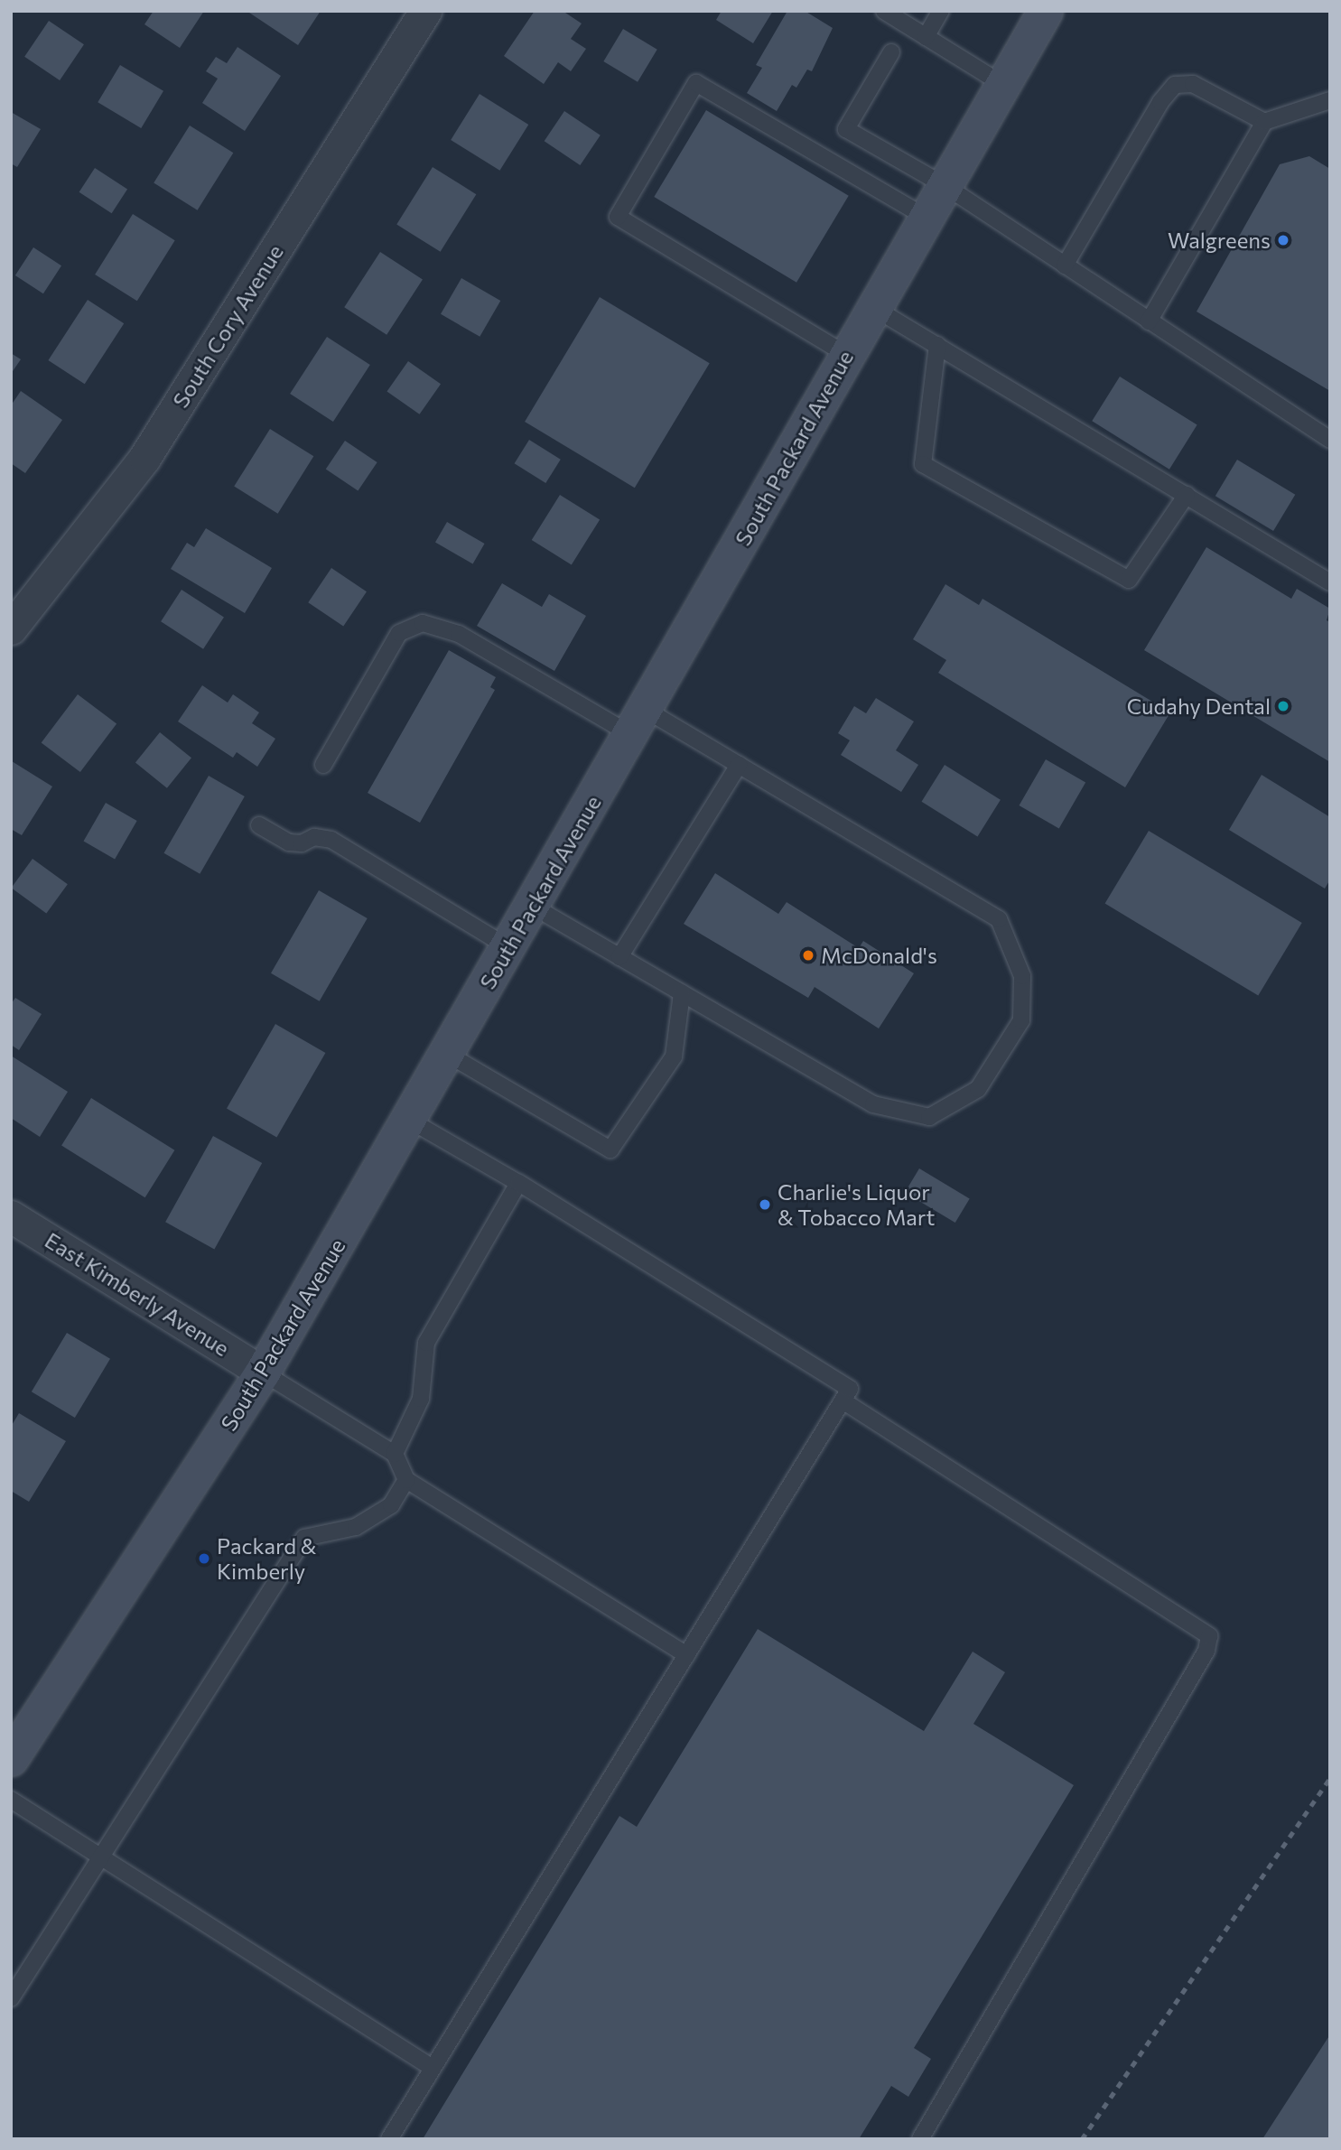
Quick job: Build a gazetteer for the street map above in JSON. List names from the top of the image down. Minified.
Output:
{"streets":{"street":["South Cory Avenue","South Packard Avenue","East Kimberly Avenue"]},"crossings":[["South Packard Avenue","East Kimberly Avenue"]],"places":["Walgreens","Cudahy Dental","McDonald's","Charlie's Liquor & Tobacco Mart","Packard & Kimberly"]}
